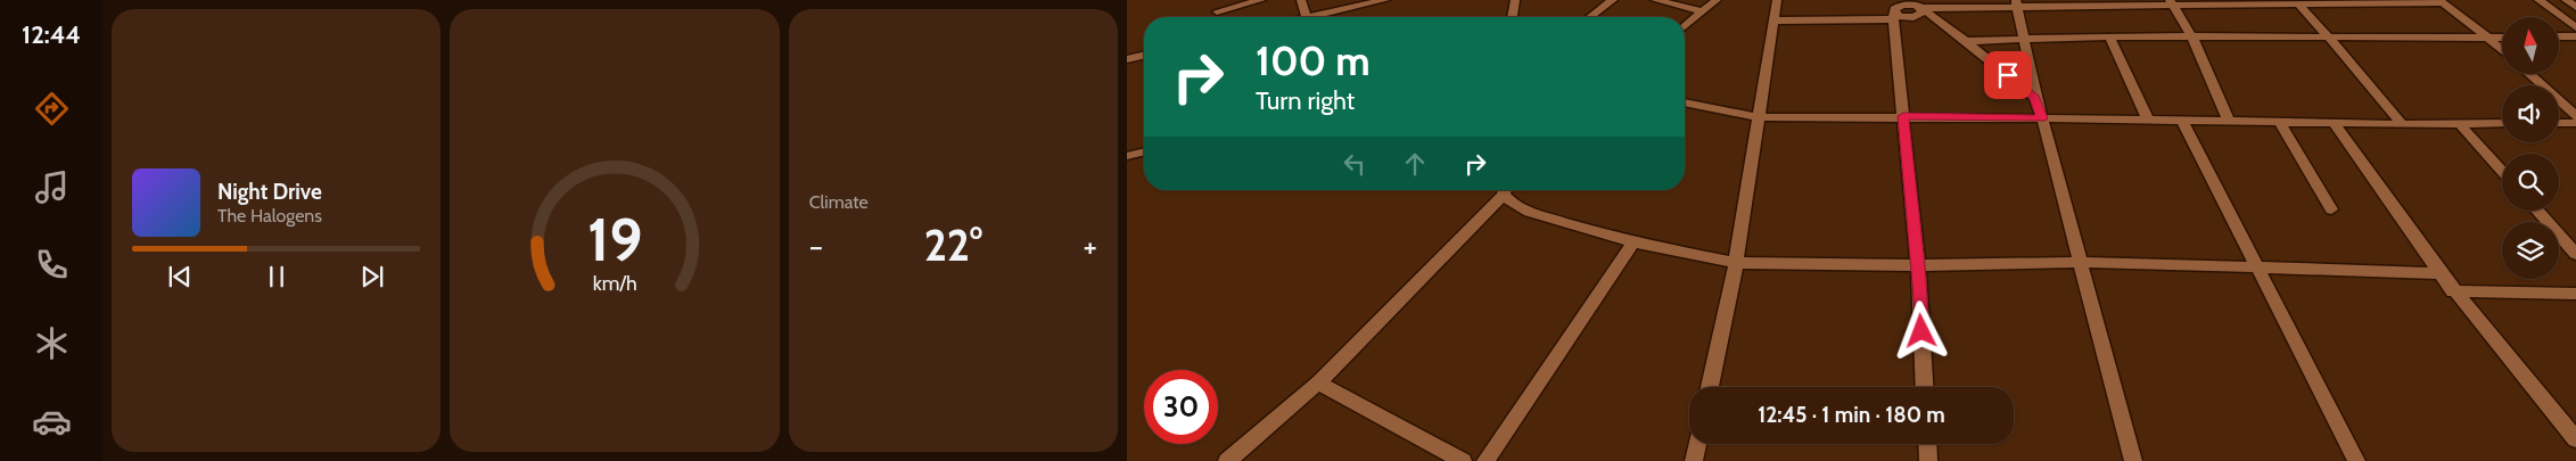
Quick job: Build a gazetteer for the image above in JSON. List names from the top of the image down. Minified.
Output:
{"north":"top","page":{"tabs":"12:44","tile":"Climate","turn":["100 m","Turn right"],"song":["Night Drive","The Halogens"],"heat":["−","22°","+"],"limit":"30","trip":"12:45 · 1 min · 180 m","gauge":["19","km/h"]}}
